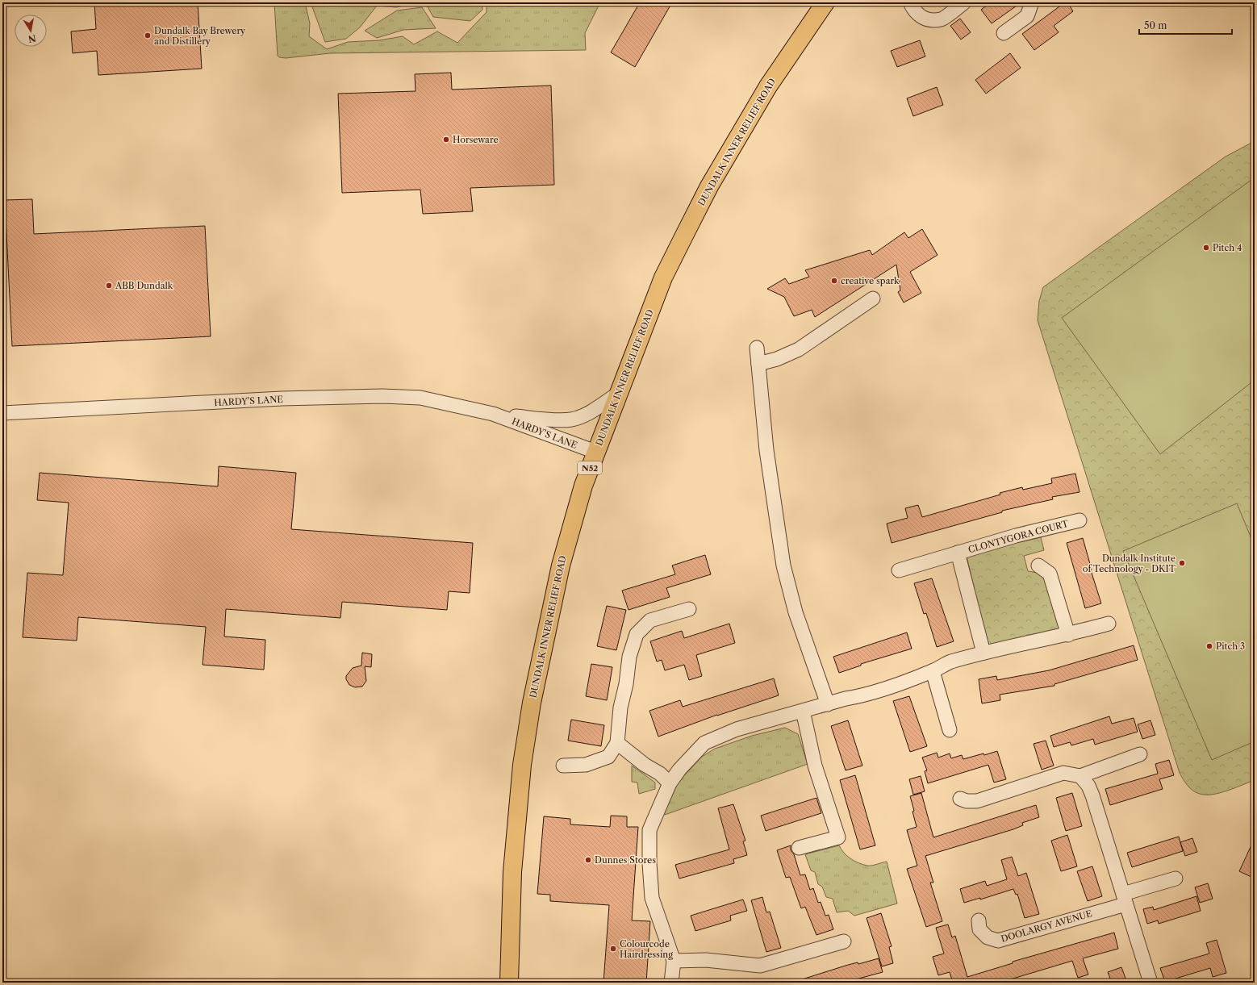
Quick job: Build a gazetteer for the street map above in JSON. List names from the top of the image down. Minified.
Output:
{"streets":{"main road":["DUNDALK INNER RELIEF ROAD","N52"],"street":["HARDY'S LANE","CLONTYGORA COURT","DOOLARGY AVENUE"]},"crossings":[["DUNDALK INNER RELIEF ROAD","HARDY'S LANE"]],"places":["Dundalk Bay Brewery and Distillery","Horseware","Pitch 4","creative spark","ABB Dundalk","Dundalk Institute of Technology - DKIT","Pitch 3","Dunnes Stores","Colourcode Hairdressing"],"scale_bar":"50 m","north":"bottom"}
